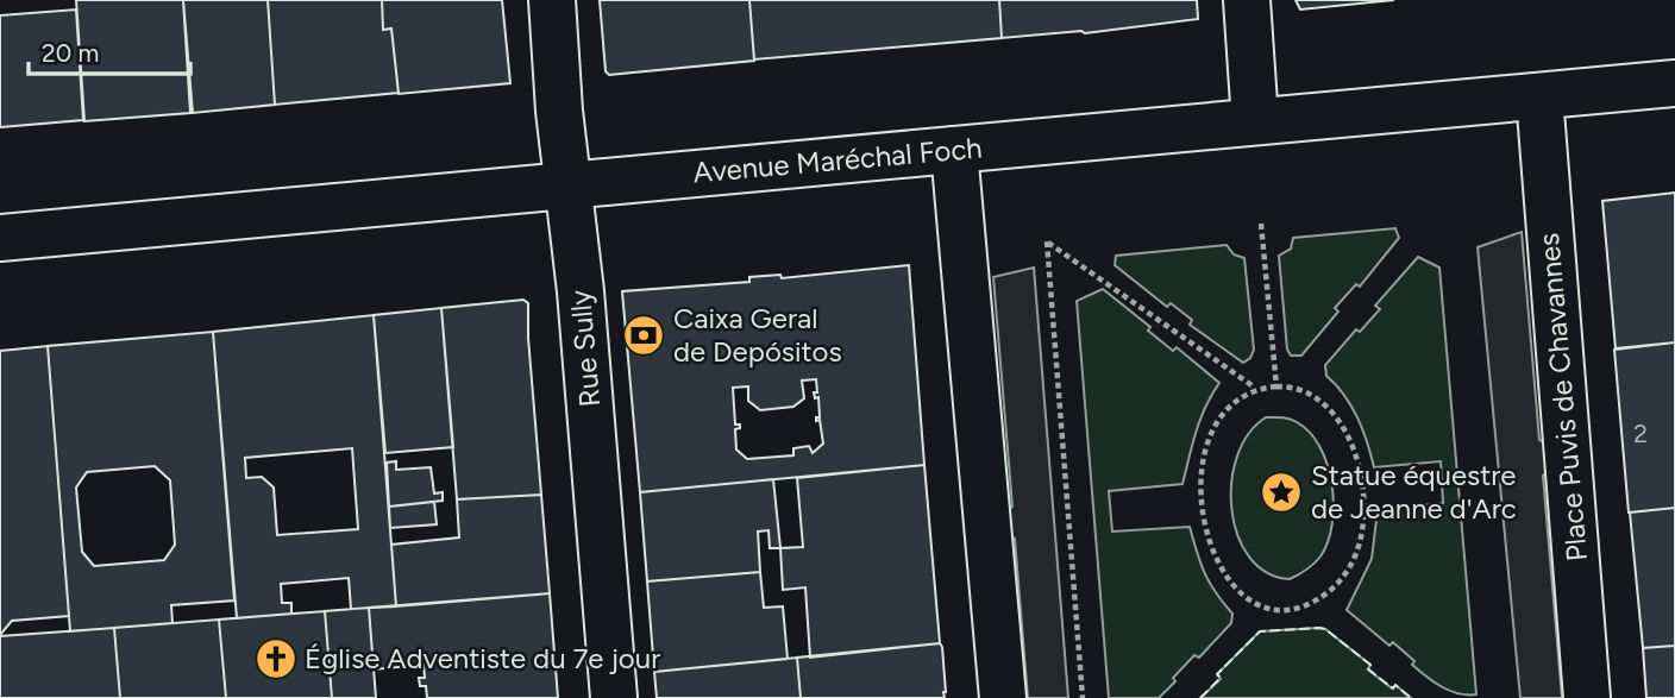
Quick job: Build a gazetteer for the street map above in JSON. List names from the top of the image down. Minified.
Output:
{"streets":{"street":["Avenue Maréchal Foch","Rue Sully","Place Puvis de Chavannes"]},"crossings":[["Avenue Maréchal Foch","Rue Sully"],["Avenue Maréchal Foch","Place Puvis de Chavannes"]],"places":{"bank":["Caixa Geral de Depósitos"],"place":["Statue équestre de Jeanne d'Arc"],"church":["Église Adventiste du 7e jour"]},"house_numbers":["2"],"scale_bar":"20 m"}
